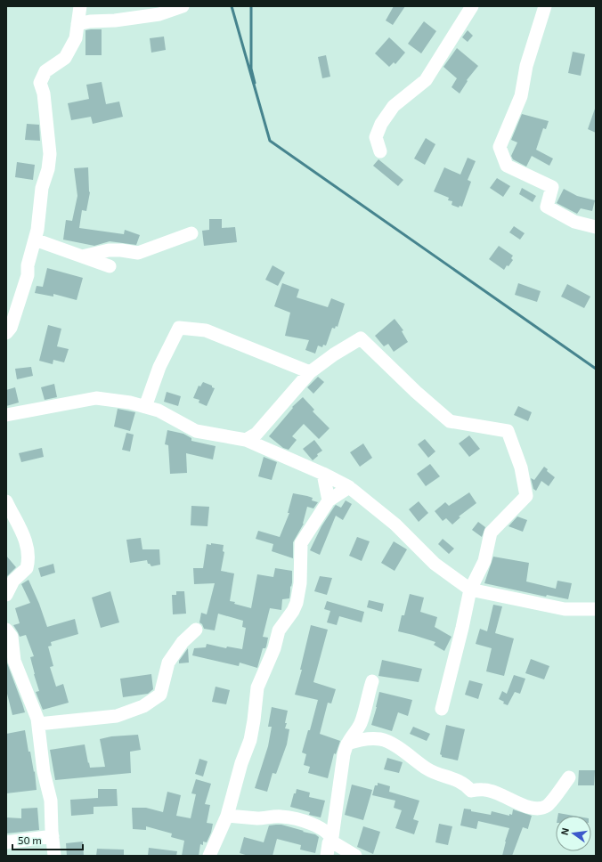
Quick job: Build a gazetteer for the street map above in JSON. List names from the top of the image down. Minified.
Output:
{"scale_bar":"50 m","north":"left"}
